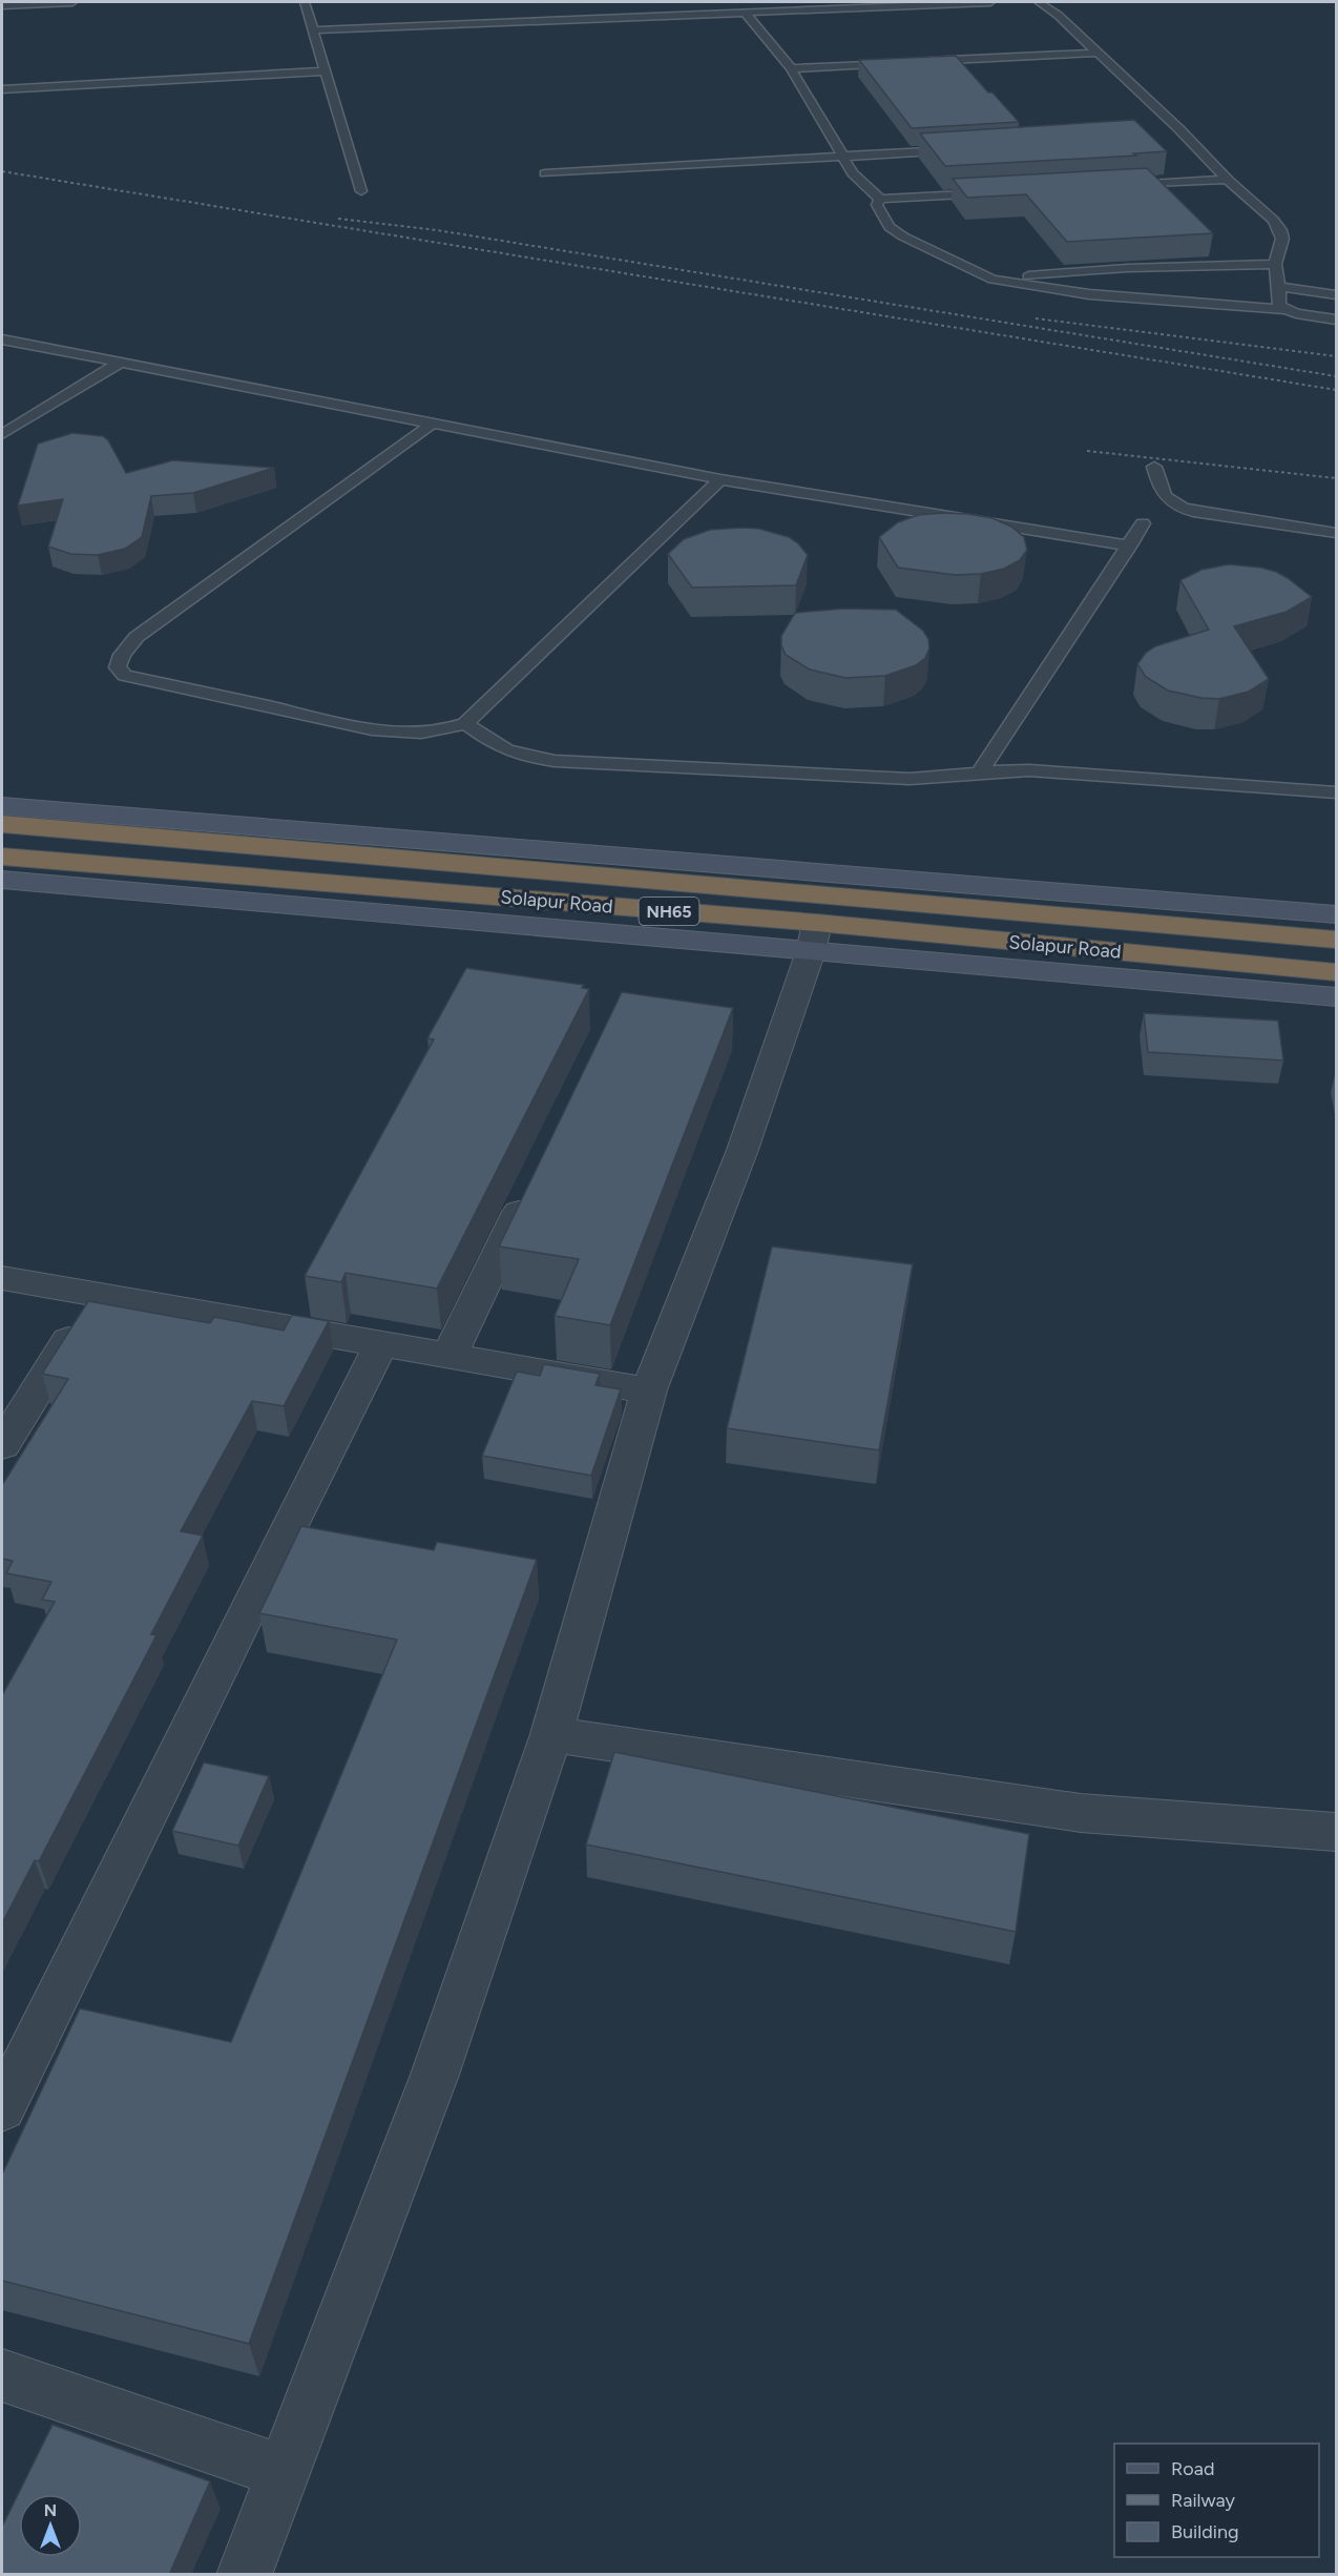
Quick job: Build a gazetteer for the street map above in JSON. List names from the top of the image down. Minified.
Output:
{"streets":{"highway":["Solapur Road","NH65"]},"legend":["Road","Railway","Building"],"north":"top"}
